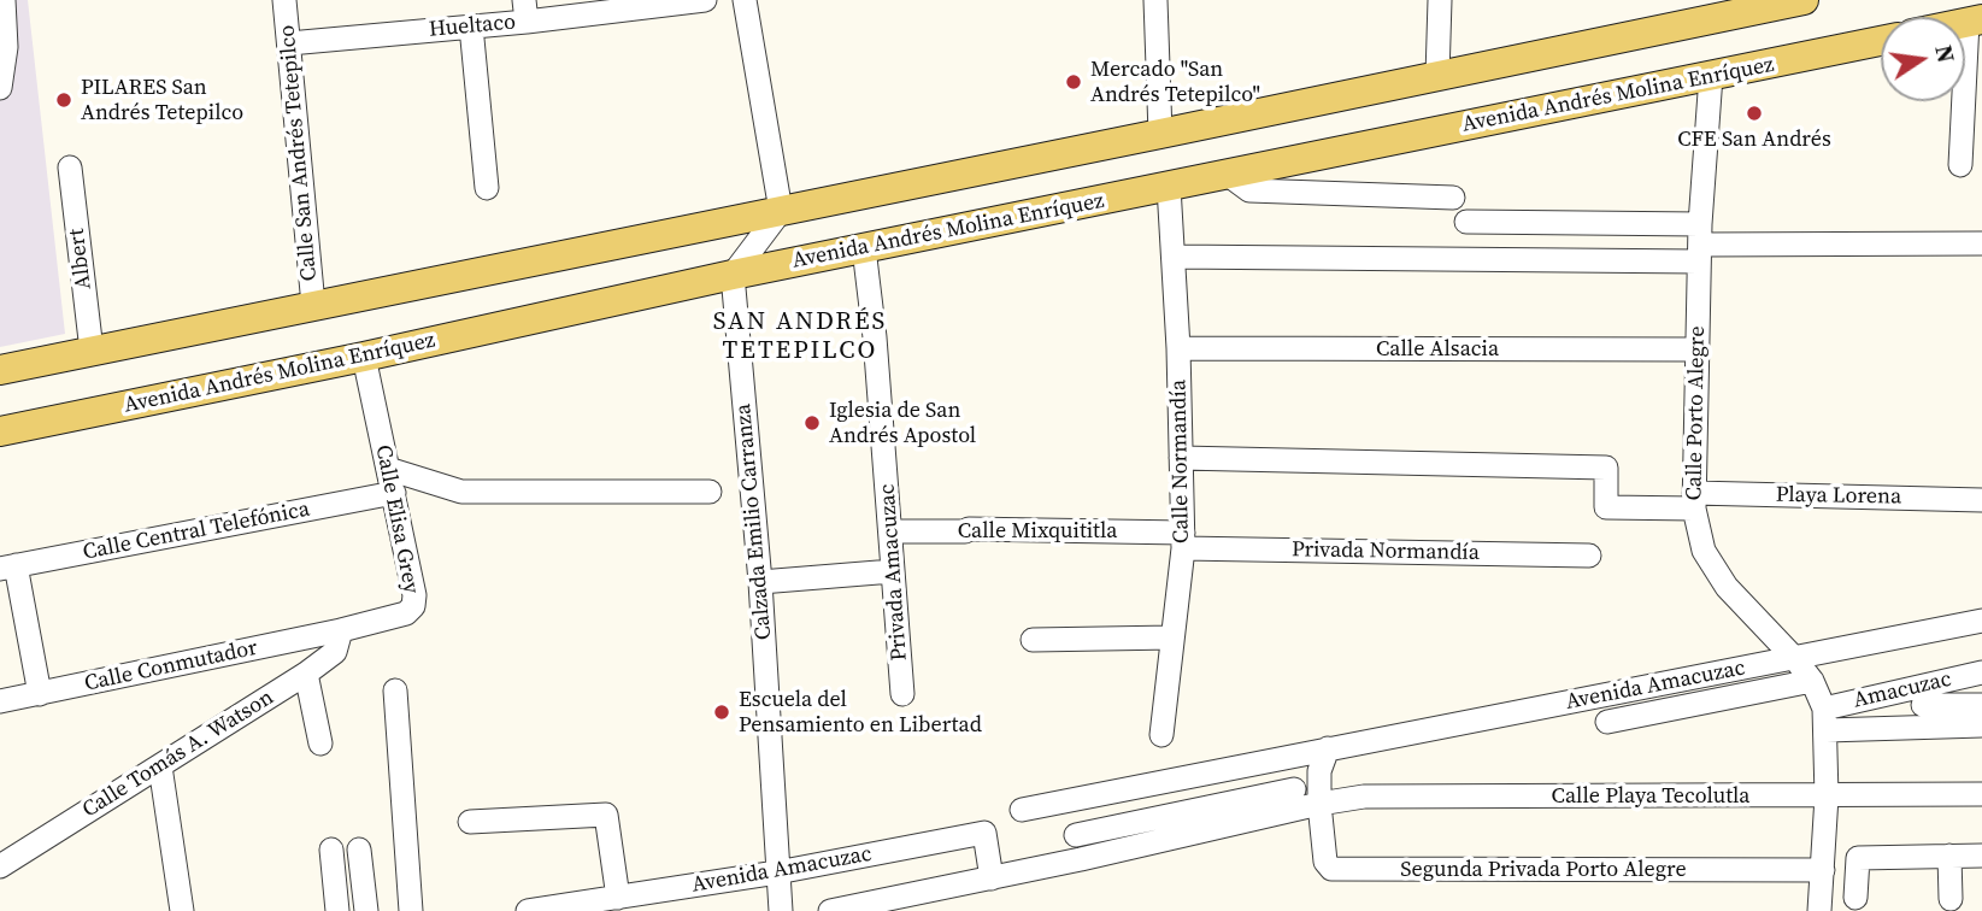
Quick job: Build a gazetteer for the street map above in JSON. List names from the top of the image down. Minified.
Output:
{"streets":{"main road":["Avenida Andrés Molina Enríquez"],"street":["Hueltaco","Calle San Andrés Tetepilco","Albert","Calle Alsacia","Calle Porto Alegre","Calle Normandía","Playa Lorena","Calle Elisa Grey","Calzada Emilio Carranza","Calle Central Telefónica","Calle Mixquititla","Privada Normandía","Privada Amacuzac","Calle Conmutador","Avenida Amacuzac","Amacuzac","Calle Tomás A. Watson","Calle Playa Tecolutla","Segunda Privada Porto Alegre"]},"crossings":[["Hueltaco","Calle San Andrés Tetepilco"],["Avenida Andrés Molina Enríquez","Calle Porto Alegre"],["Avenida Andrés Molina Enríquez","Calle Normandía"],["Avenida Andrés Molina Enríquez","Calle Elisa Grey"],["Avenida Andrés Molina Enríquez","Calzada Emilio Carranza"],["Avenida Andrés Molina Enríquez","Privada Amacuzac"],["Calle Alsacia","Calle Porto Alegre"],["Calle Alsacia","Calle Normandía"],["Calle Porto Alegre","Playa Lorena"],["Calle Porto Alegre","Avenida Amacuzac"],["Calle Porto Alegre","Amacuzac"],["Calle Porto Alegre","Calle Playa Tecolutla"],["Calle Porto Alegre","Segunda Privada Porto Alegre"],["Calle Normandía","Playa Lorena"],["Calle Normandía","Calle Mixquititla"],["Calle Normandía","Privada Normandía"],["Calle Elisa Grey","Calle Central Telefónica"],["Calle Elisa Grey","Calle Conmutador"],["Calle Elisa Grey","Calle Tomás A. Watson"],["Calzada Emilio Carranza","Avenida Amacuzac"],["Calle Mixquititla","Privada Normandía"],["Calle Mixquititla","Privada Amacuzac"],["Calle Conmutador","Calle Tomás A. Watson"],["Calle Playa Tecolutla","Segunda Privada Porto Alegre"]],"districts":["SAN ANDRÉS TETEPILCO"],"places":["Mercado \"San Andrés Tetepilco\"","PILARES San Andrés Tetepilco","CFE San Andrés","Iglesia de San Andrés Apostol","Escuela del Pensamiento en Libertad"],"north":"right"}
